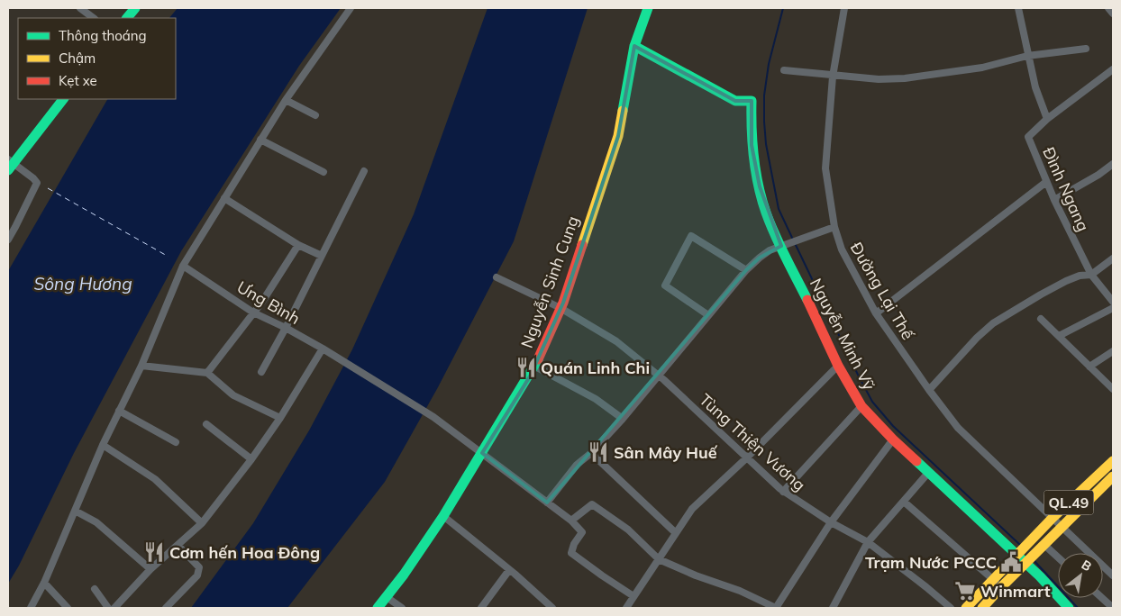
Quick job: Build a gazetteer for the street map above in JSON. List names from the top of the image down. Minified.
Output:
{"streets":{"main road":["Nguyễn Sinh Cung","Nguyễn Minh Vỹ","QL.49"],"street":["Đình Ngang","Đường Lại Thế","Ưng Bình","Tùng Thiện Vương"]},"crossings":[["Nguyễn Sinh Cung","Ưng Bình"],["Nguyễn Sinh Cung","Nguyễn Minh Vỹ"],["Nguyễn Sinh Cung","Tùng Thiện Vương"],["Đường Lại Thế","QL.49"],["Nguyễn Minh Vỹ","QL.49"]],"water":["Sông Hương"],"places":{"restaurant":["Quán Linh Chi","Sân Mây Huế","Cơm hến Hoa Đông"],"public building":["Trạm Nước PCCC"],"supermarket":["Winmart"]},"legend":["Thông thoáng","Chậm","Kẹt xe"],"north":"top right"}
